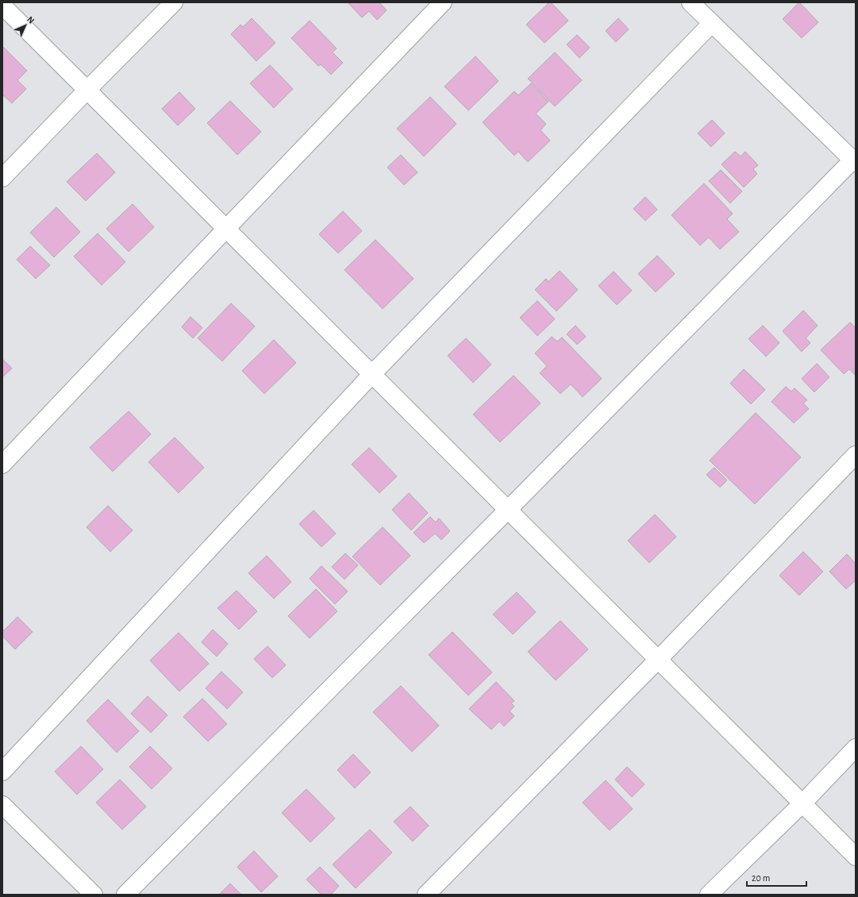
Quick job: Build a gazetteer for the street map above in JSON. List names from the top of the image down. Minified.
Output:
{"scale_bar":"20 m","north":"top right"}
